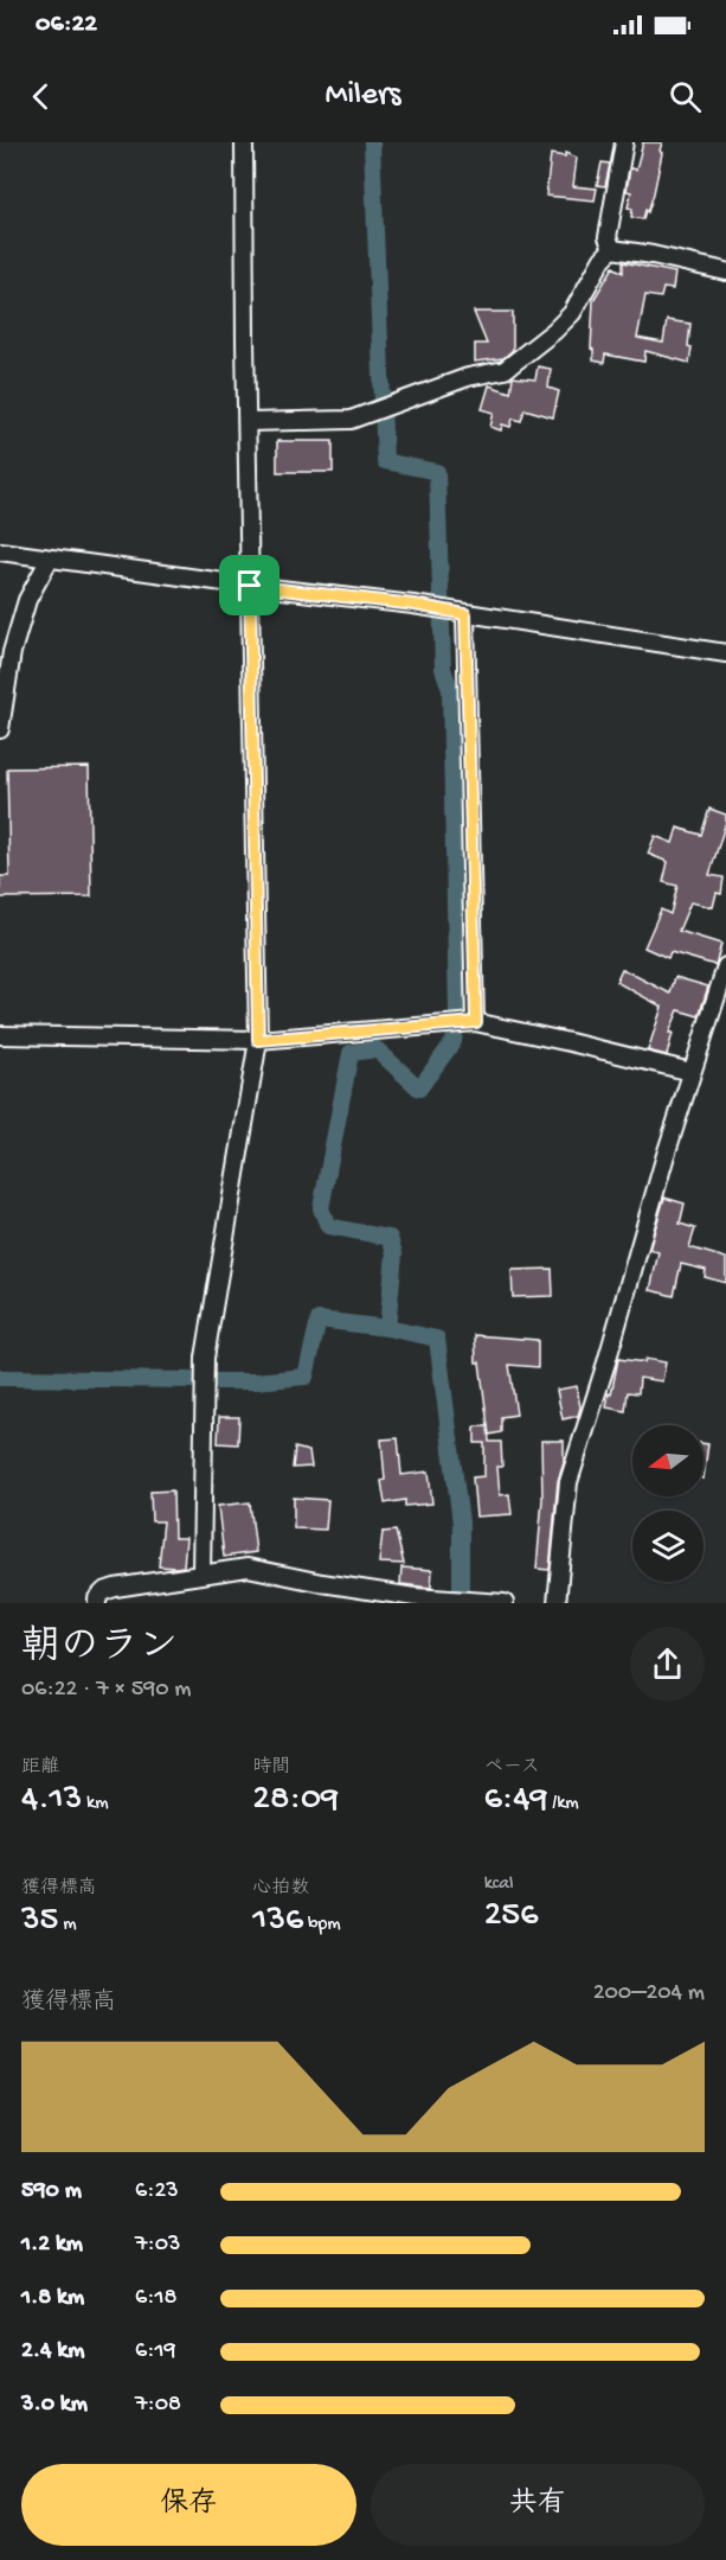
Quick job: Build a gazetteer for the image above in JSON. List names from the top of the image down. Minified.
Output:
{"north":"left","page":{"status":"06:22","header":"Milers","heading":["朝のラン","06:22 · 7 × 590 m"],"stats":[["距離","4.13 km"],["時間","28:09"],["ペース","6:49 /km"],["獲得標高","35 m"],["心拍数","136 bpm"],["kcal","256"]],"chart":["獲得標高","200–204 m"],"list":[{"name":"590 m","note":"6:23"},{"name":"1.2 km","note":"7:03"},{"name":"1.8 km","note":"6:18"},{"name":"2.4 km","note":"6:19"},{"name":"3.0 km","note":"7:08"}],"buttons":["保存","共有"]}}
